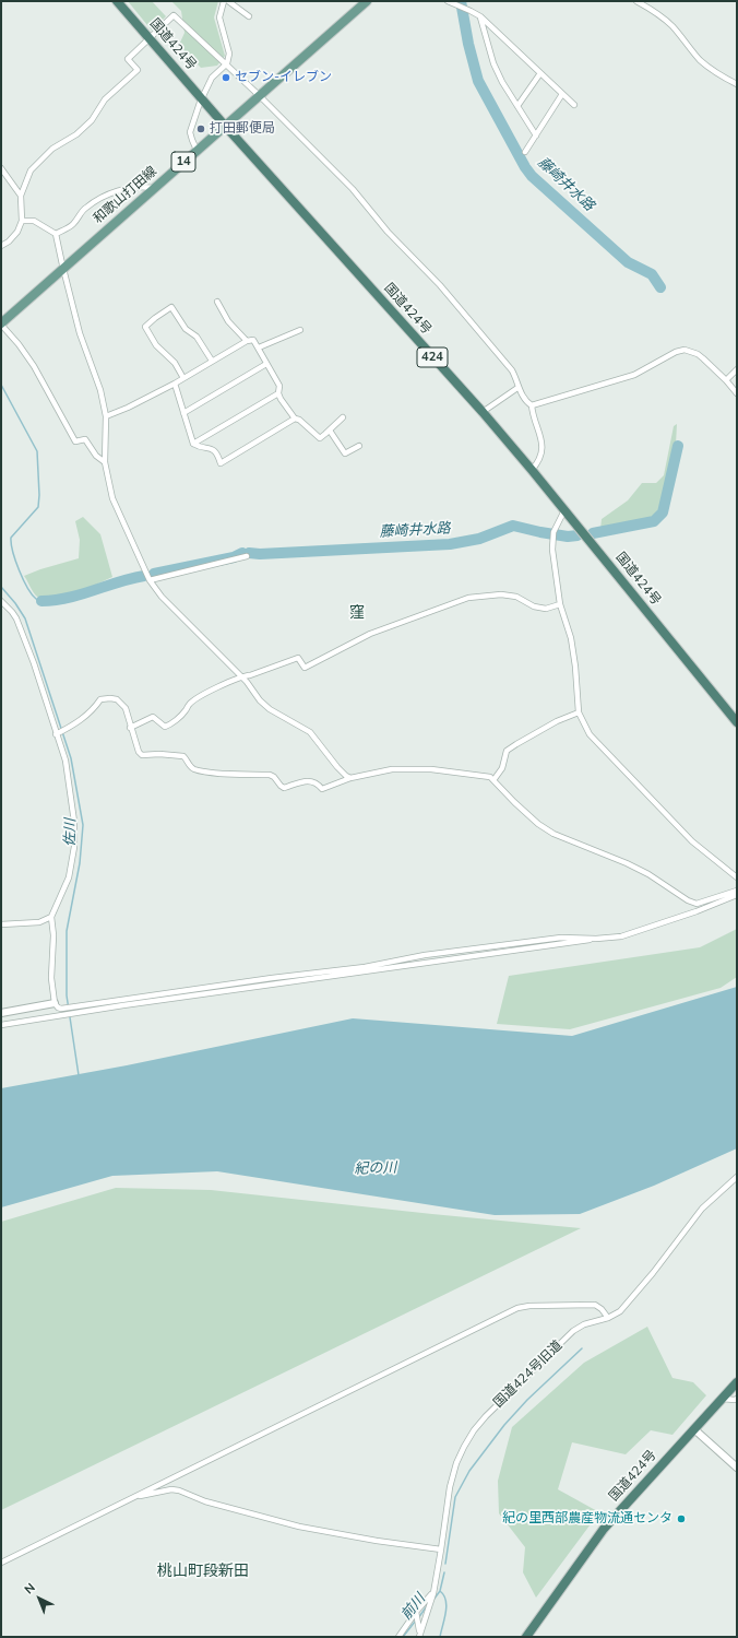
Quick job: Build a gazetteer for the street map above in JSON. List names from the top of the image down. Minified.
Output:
{"streets":{"highway":["国道424号","424"],"main road":["14","和歌山打田線"],"street":["国道424号旧道"]},"crossings":[["国道424号","和歌山打田線"]],"districts":["窪","桃山町段新田"],"water":["藤崎井水路","佐川","紀の川","前川"],"places":["セブン-イレブン","打田郵便局","紀の里西部農産物流通センタ"],"north":"top left"}
